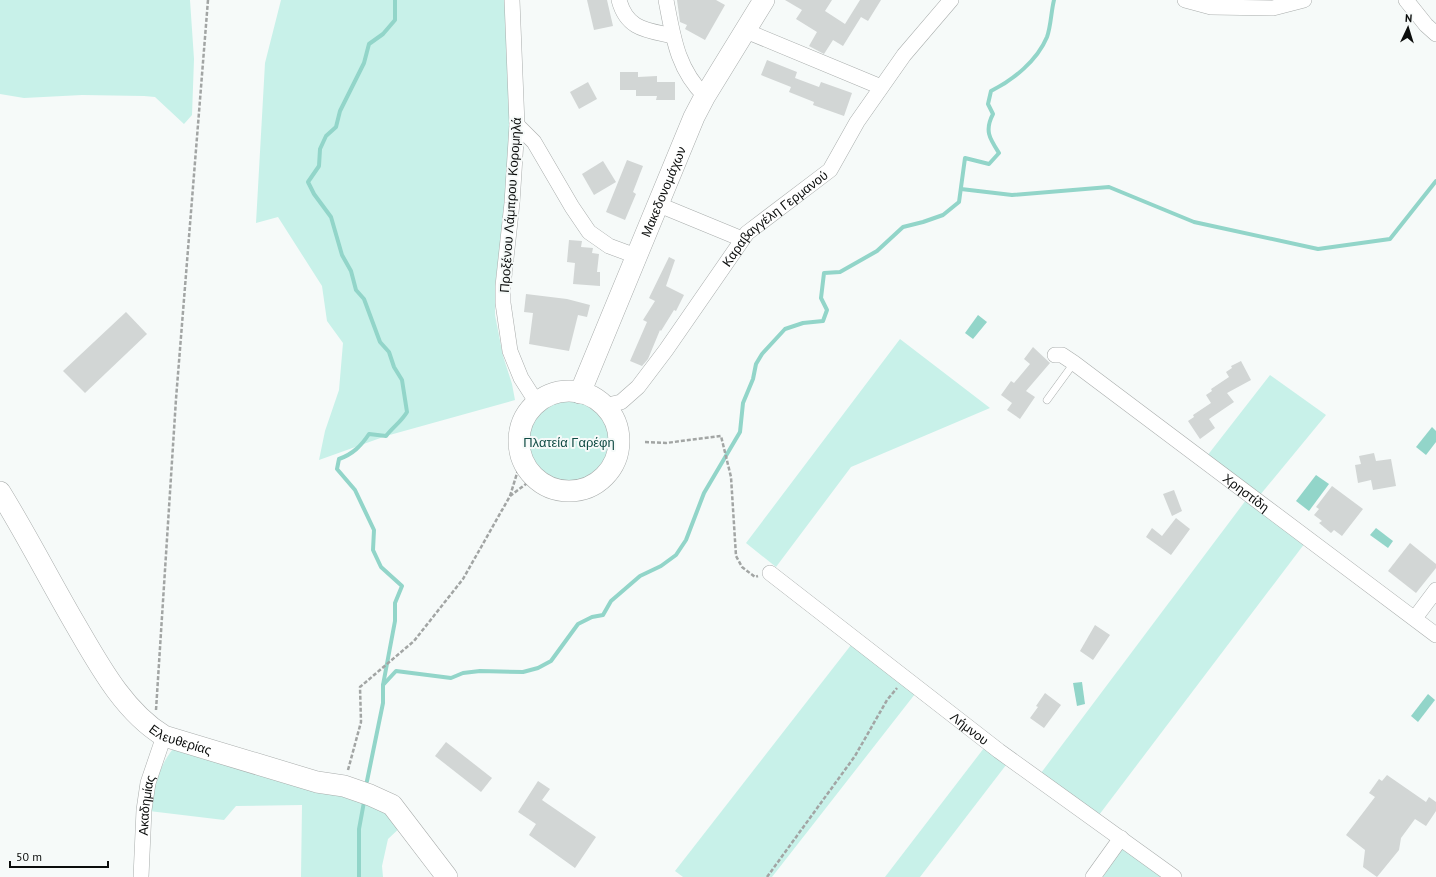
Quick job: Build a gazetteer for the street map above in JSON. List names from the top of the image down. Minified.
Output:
{"streets":{"street":["Μακεδονομάχων","Προξένου Λάμπρου Κορομηλά","Καραβαγγέλη Γερμανού","Χρηστίδη","Λήμνου","Ελευθερίας","Ακαδημίας"]},"crossings":[["Μακεδονομάχων","Προξένου Λάμπρου Κορομηλά"],["Μακεδονομάχων","Καραβαγγέλη Γερμανού"],["Προξένου Λάμπρου Κορομηλά","Καραβαγγέλη Γερμανού"],["Ελευθερίας","Ακαδημίας"]],"parks":["Πλατεία Γαρέφη"],"scale_bar":"50 m","north":"top"}
